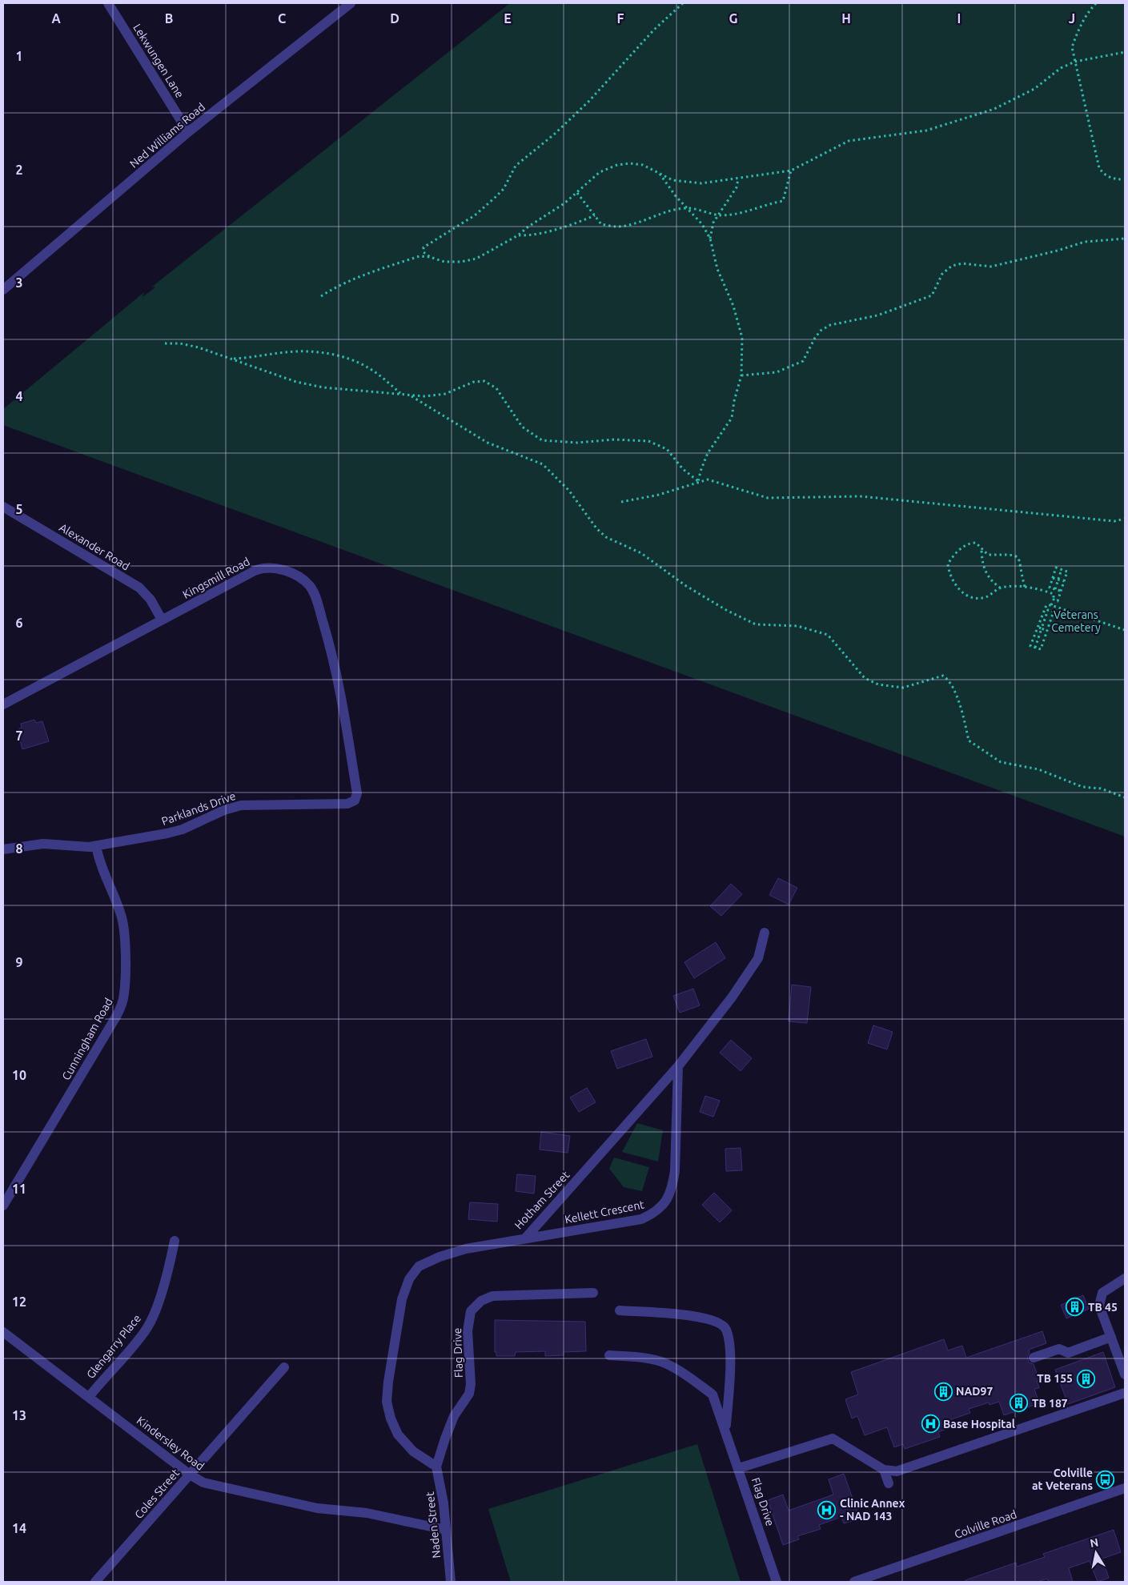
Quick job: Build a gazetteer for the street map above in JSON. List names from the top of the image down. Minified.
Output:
{"streets":{"street":["Lekwungen Lane","Ned Williams Road","Alexander Road","Kingsmill Road","Parklands Drive","Cunningham Road","Hotham Street","Kellett Crescent","Glengarry Place","Flag Drive","Kindersley Road","Coles Street","Colville Road","Naden Street"]},"crossings":[["Lekwungen Lane","Ned Williams Road"],["Alexander Road","Kingsmill Road"],["Kingsmill Road","Parklands Drive"],["Parklands Drive","Cunningham Road"],["Hotham Street","Kellett Crescent"],["Hotham Street","Flag Drive"],["Hotham Street","Naden Street"],["Glengarry Place","Kindersley Road"],["Flag Drive","Naden Street"],["Kindersley Road","Coles Street"],["Kindersley Road","Naden Street"]],"parks":["Veterans Cemetery"],"places":{"building":["TB 45","TB 155","NAD97","TB 187"],"hospital":["Base Hospital","Clinic Annex - NAD 143"],"bus stop":["Colville at Veterans"]},"north":"top","grid":{"columns":["A","B","C","D","E","F","G","H","I","J"],"rows":["1","2","3","4","5","6","7","8","9","10","11","12","13","14"]}}
